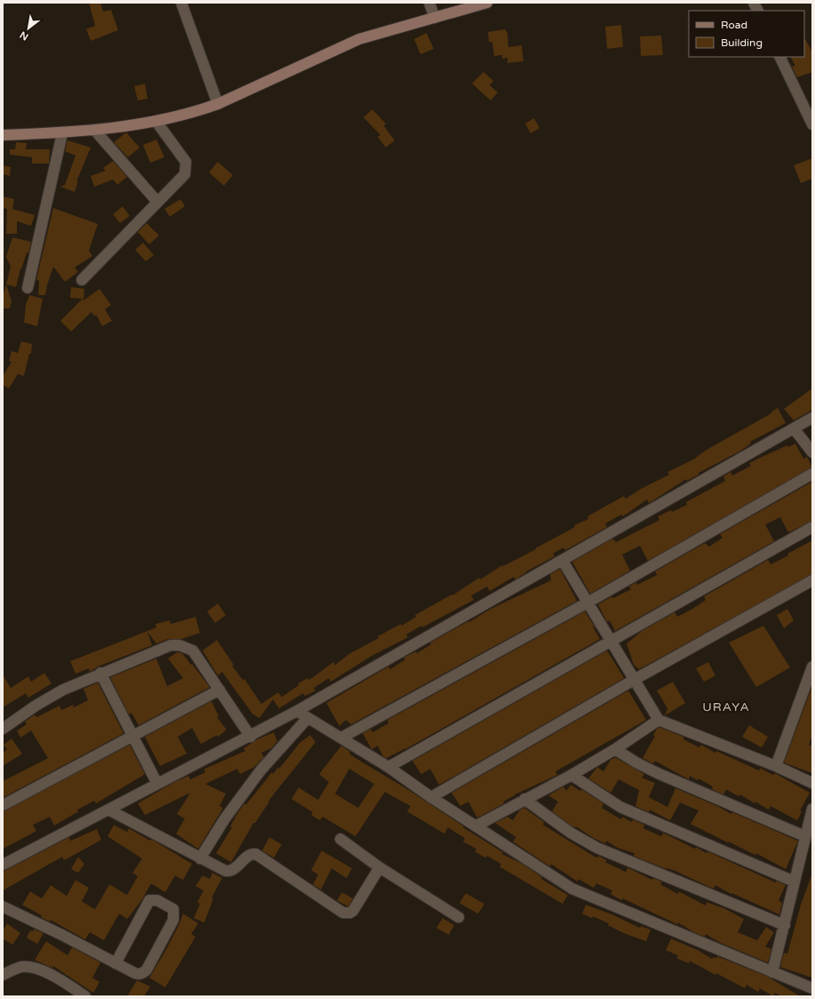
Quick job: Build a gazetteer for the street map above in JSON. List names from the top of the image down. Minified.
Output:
{"districts":["URAYA"],"legend":["Road","Building"],"north":"bottom left"}
